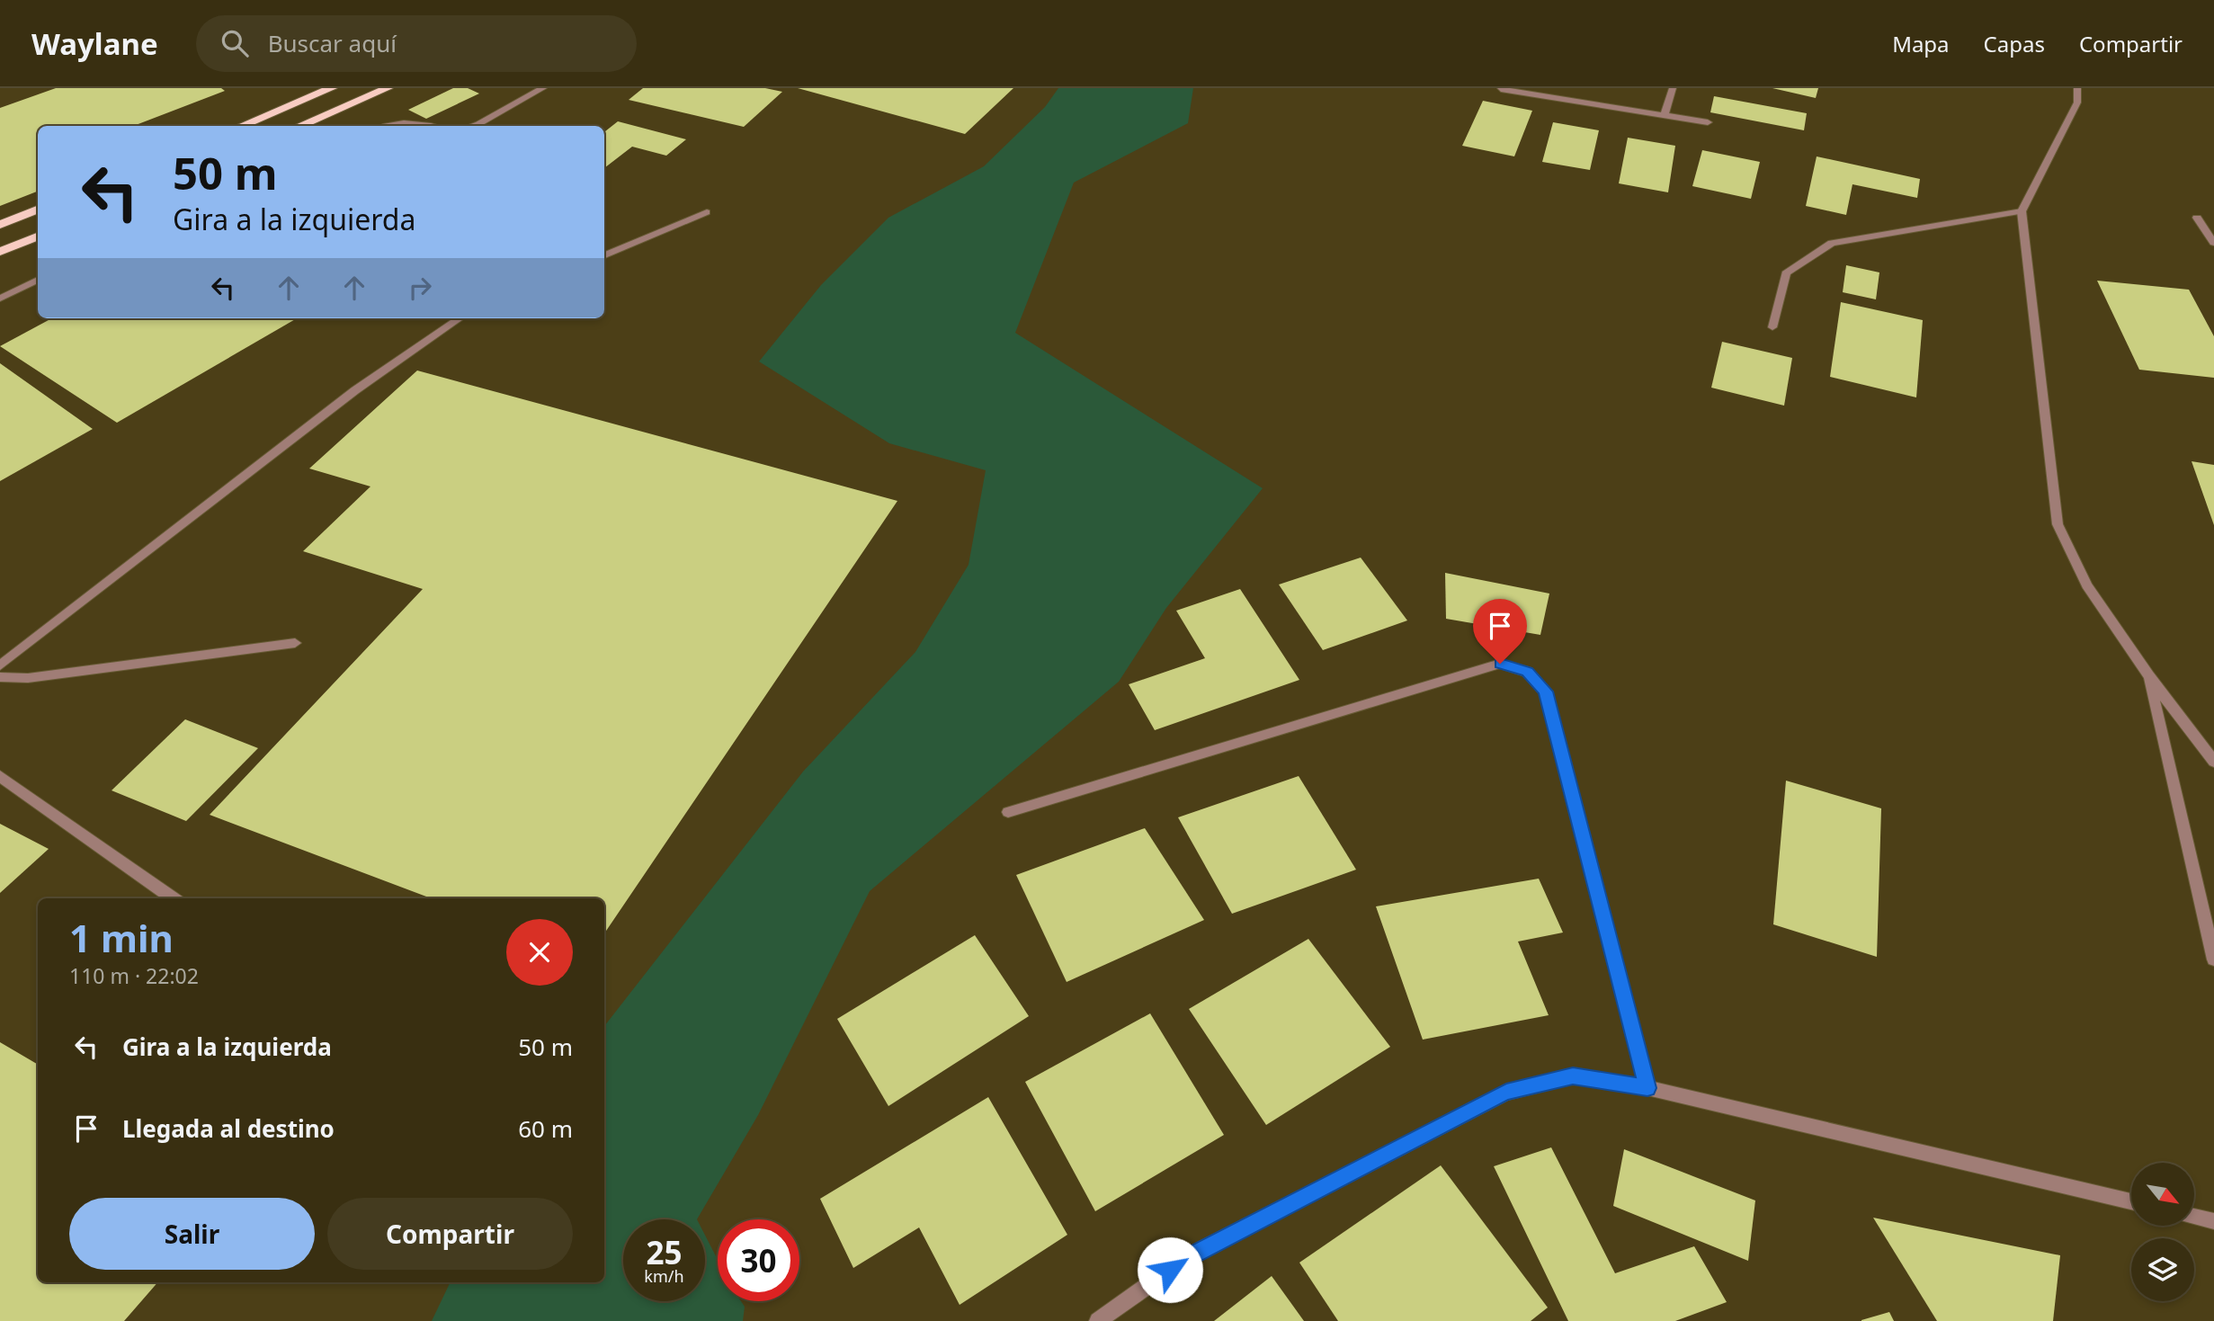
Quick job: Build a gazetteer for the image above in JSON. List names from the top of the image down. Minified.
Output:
{"north":"bottom right","page":{"header":"Waylane","search":"Buscar aquí","nav":["Mapa","Capas","Compartir"],"turn":["50 m","Gira a la izquierda"],"heading":["1 min","110 m · 22:02"],"list":[{"name":"Gira a la izquierda","value":"50 m"},{"name":"Llegada al destino","value":"60 m"}],"buttons":["Salir","Compartir"],"speed":"25 km/h","limit":"30"}}
